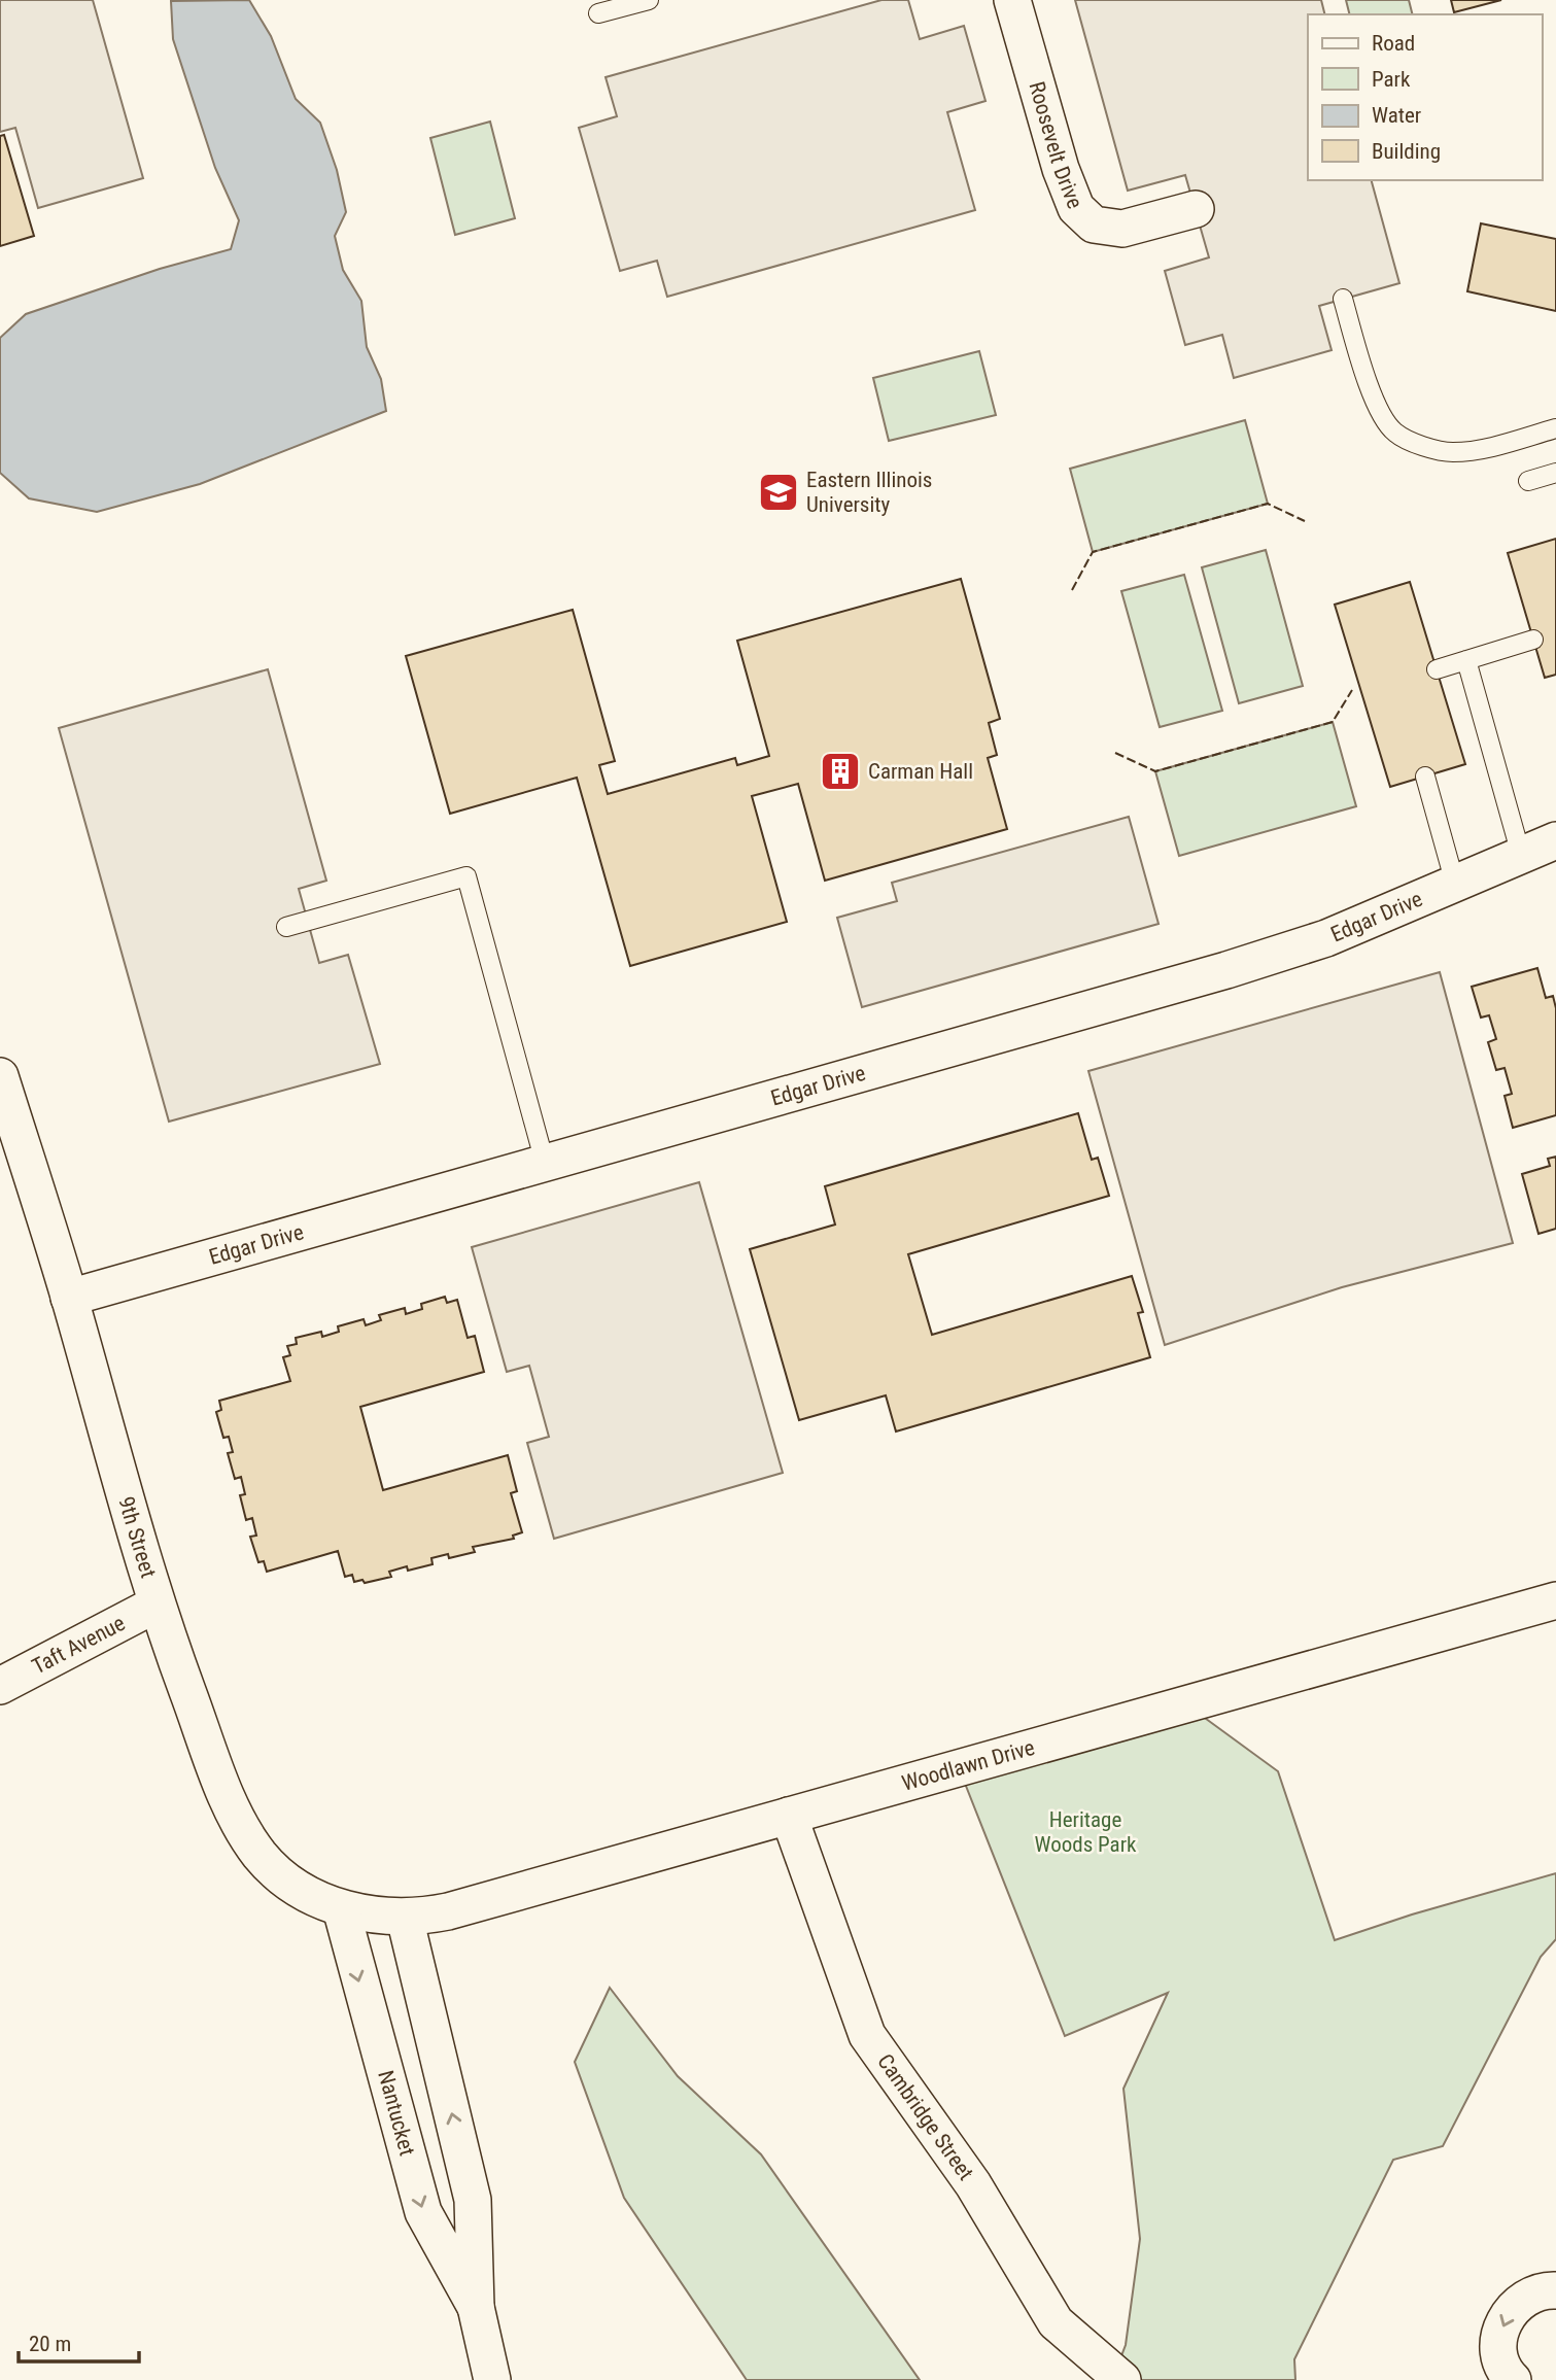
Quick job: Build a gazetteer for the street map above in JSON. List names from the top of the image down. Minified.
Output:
{"streets":{"street":["Roosevelt Drive","Edgar Drive","9th Street","Taft Avenue","Woodlawn Drive","Nantucket","Cambridge Street"]},"crossings":[["Edgar Drive","9th Street"],["9th Street","Taft Avenue"],["9th Street","Woodlawn Drive"],["9th Street","Nantucket"],["Woodlawn Drive","Nantucket"],["Woodlawn Drive","Cambridge Street"]],"parks":["Heritage Woods Park"],"places":{"school or university":["Eastern Illinois University"],"building":["Carman Hall"]},"legend":["Road","Park","Water","Building"],"scale_bar":"20 m"}
